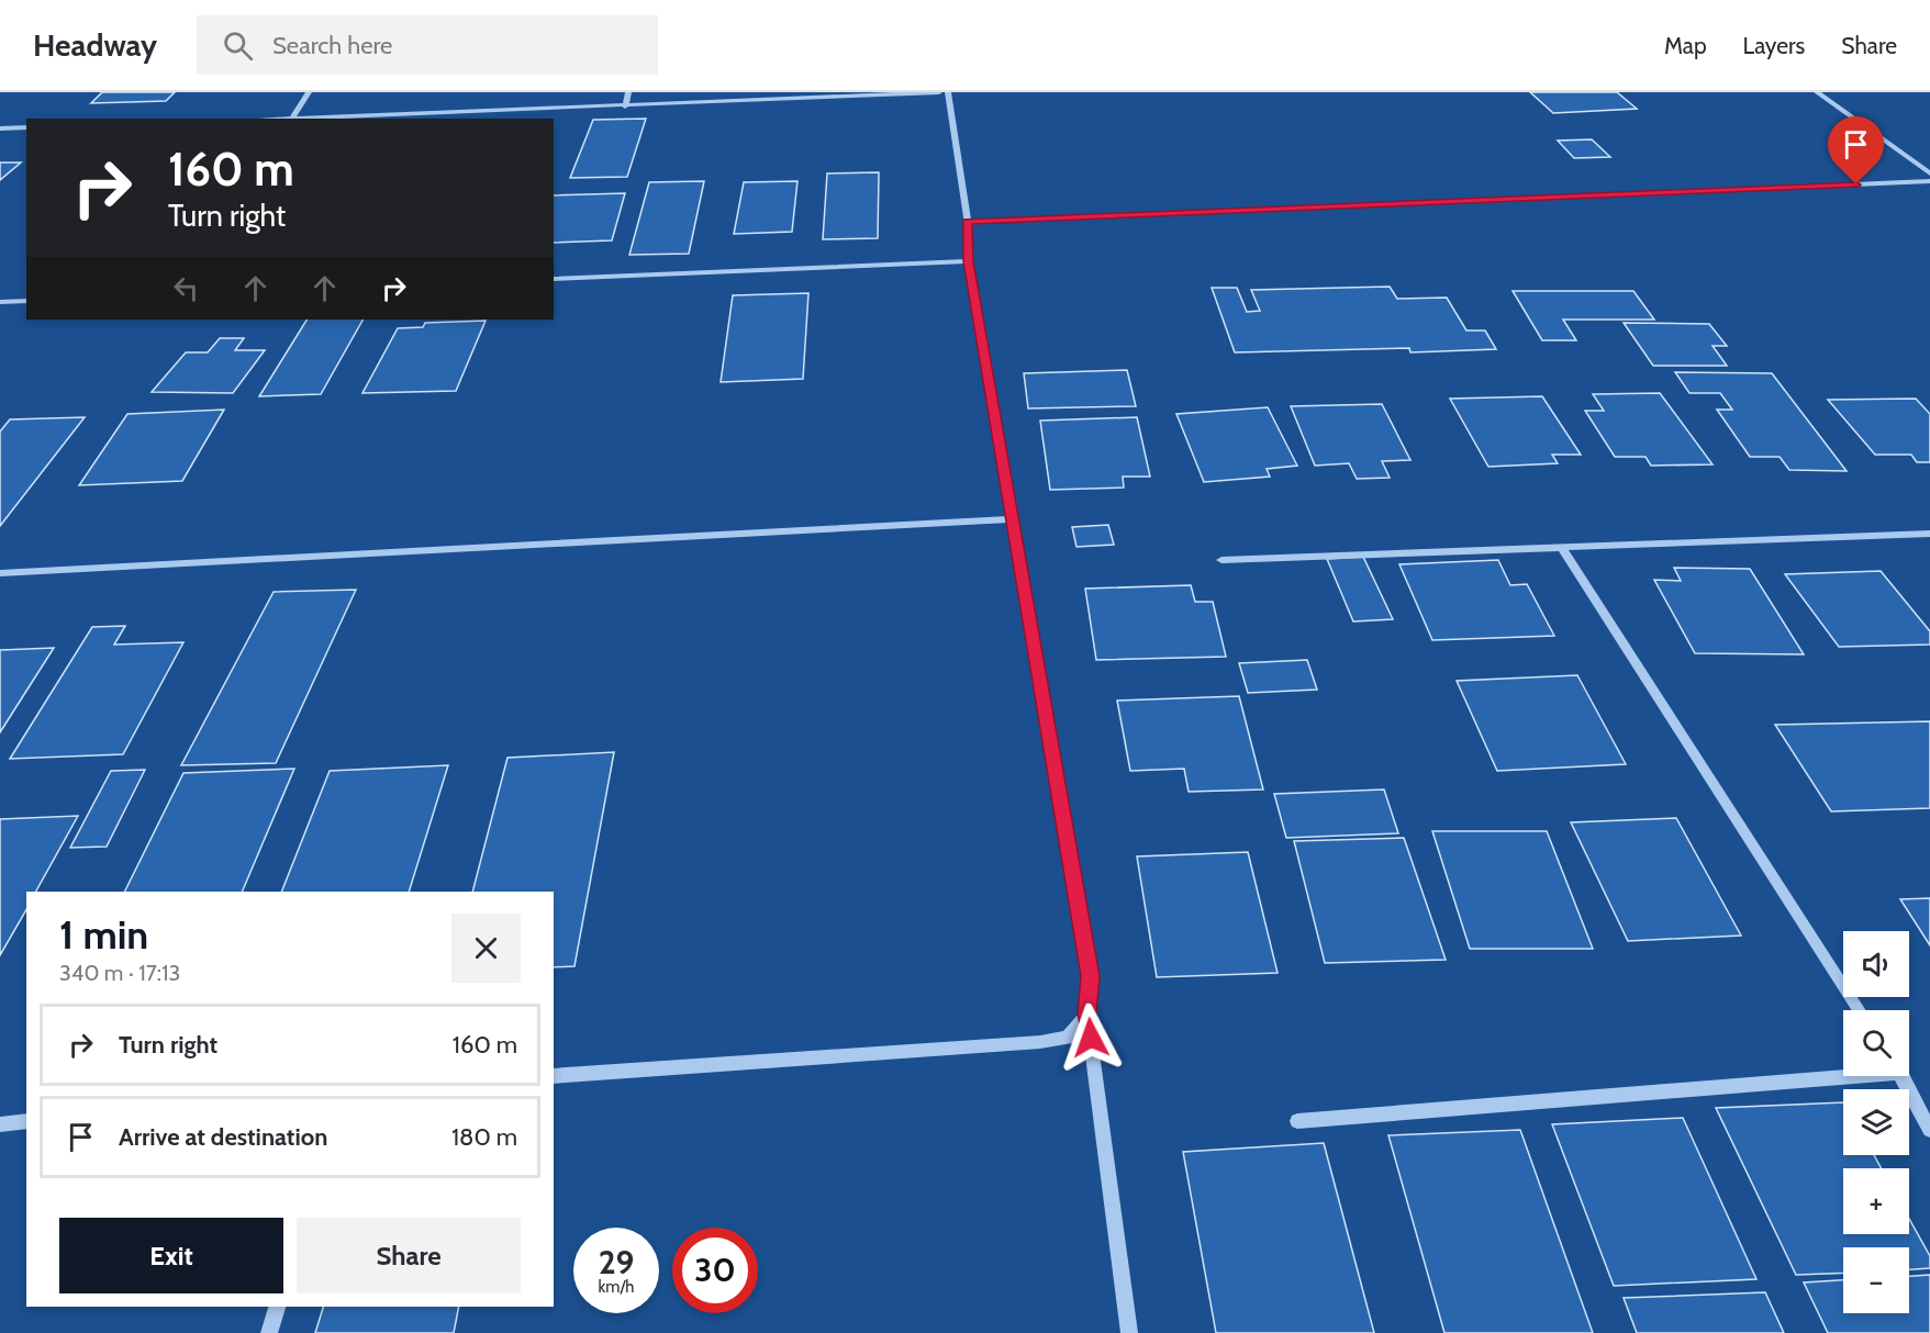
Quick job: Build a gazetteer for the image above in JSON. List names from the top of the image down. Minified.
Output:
{"page":{"header":"Headway","search":"Search here","nav":["Map","Layers","Share"],"turn":["160 m","Turn right"],"heading":["1 min","340 m · 17:13"],"map_buttons":["+","−"],"list":[{"name":"Turn right","value":"160 m"},{"name":"Arrive at destination","value":"180 m"}],"buttons":["Exit","Share"],"speed":"29 km/h","limit":"30"}}
